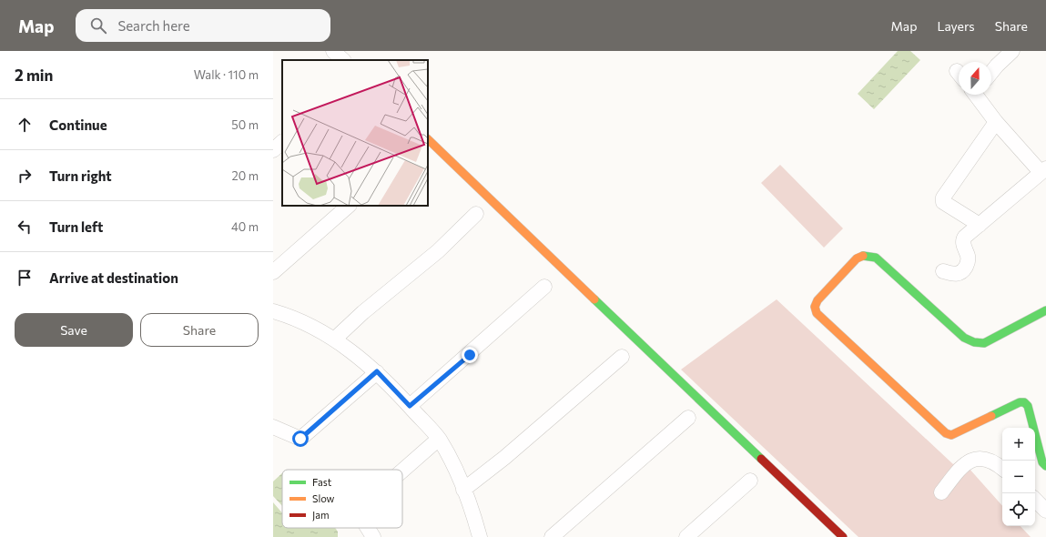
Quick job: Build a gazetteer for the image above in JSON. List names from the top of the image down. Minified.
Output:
{"legend":["Fast","Slow","Jam"],"north":"top","page":{"header":"Map","search":"Search here","nav":["Map","Layers","Share"],"heading":["2 min","Walk · 110 m"],"list":[["Continue","50 m"],["Turn right","20 m"],["Turn left","40 m"],"Arrive at destination"],"buttons":["Save","Share"],"map_buttons":["+","−"]}}
